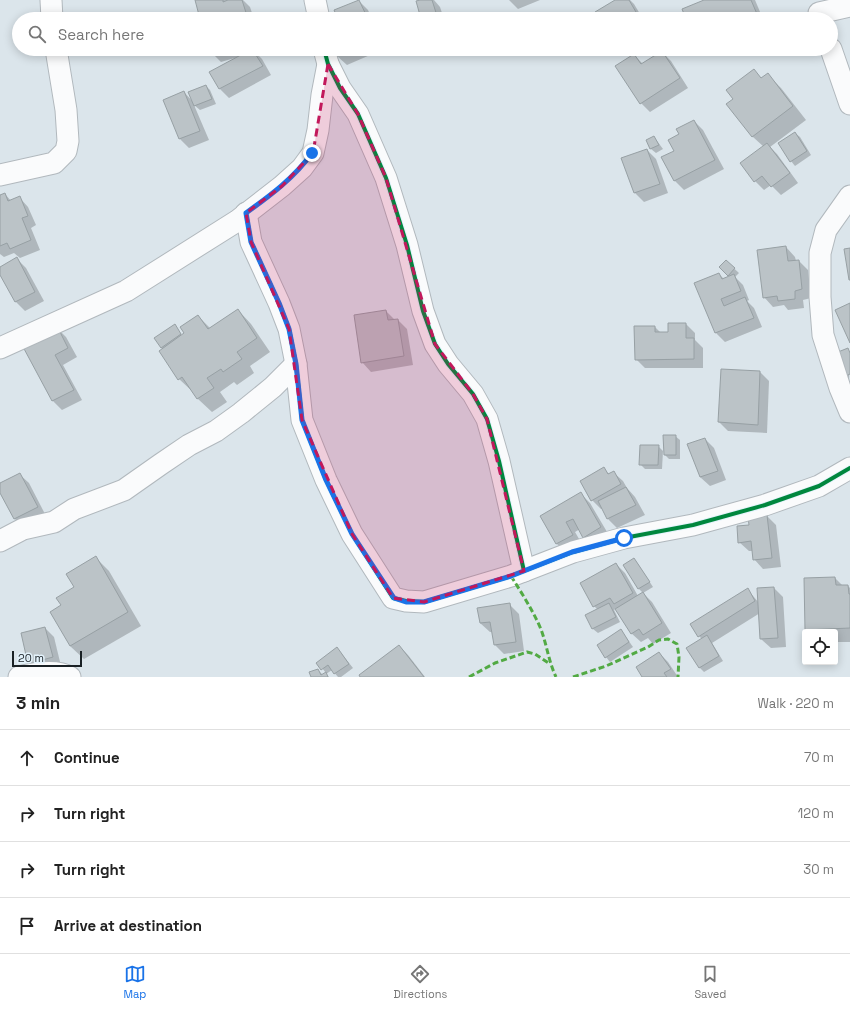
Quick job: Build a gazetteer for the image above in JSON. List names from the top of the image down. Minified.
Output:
{"scale_bar":"20 m","page":{"search":"Search here","scale":"20 m","heading":["3 min","Walk · 220 m"],"list":[["Continue","70 m"],["Turn right","120 m"],["Turn right","30 m"],"Arrive at destination"],"nav":["Map","Directions","Saved"]}}
